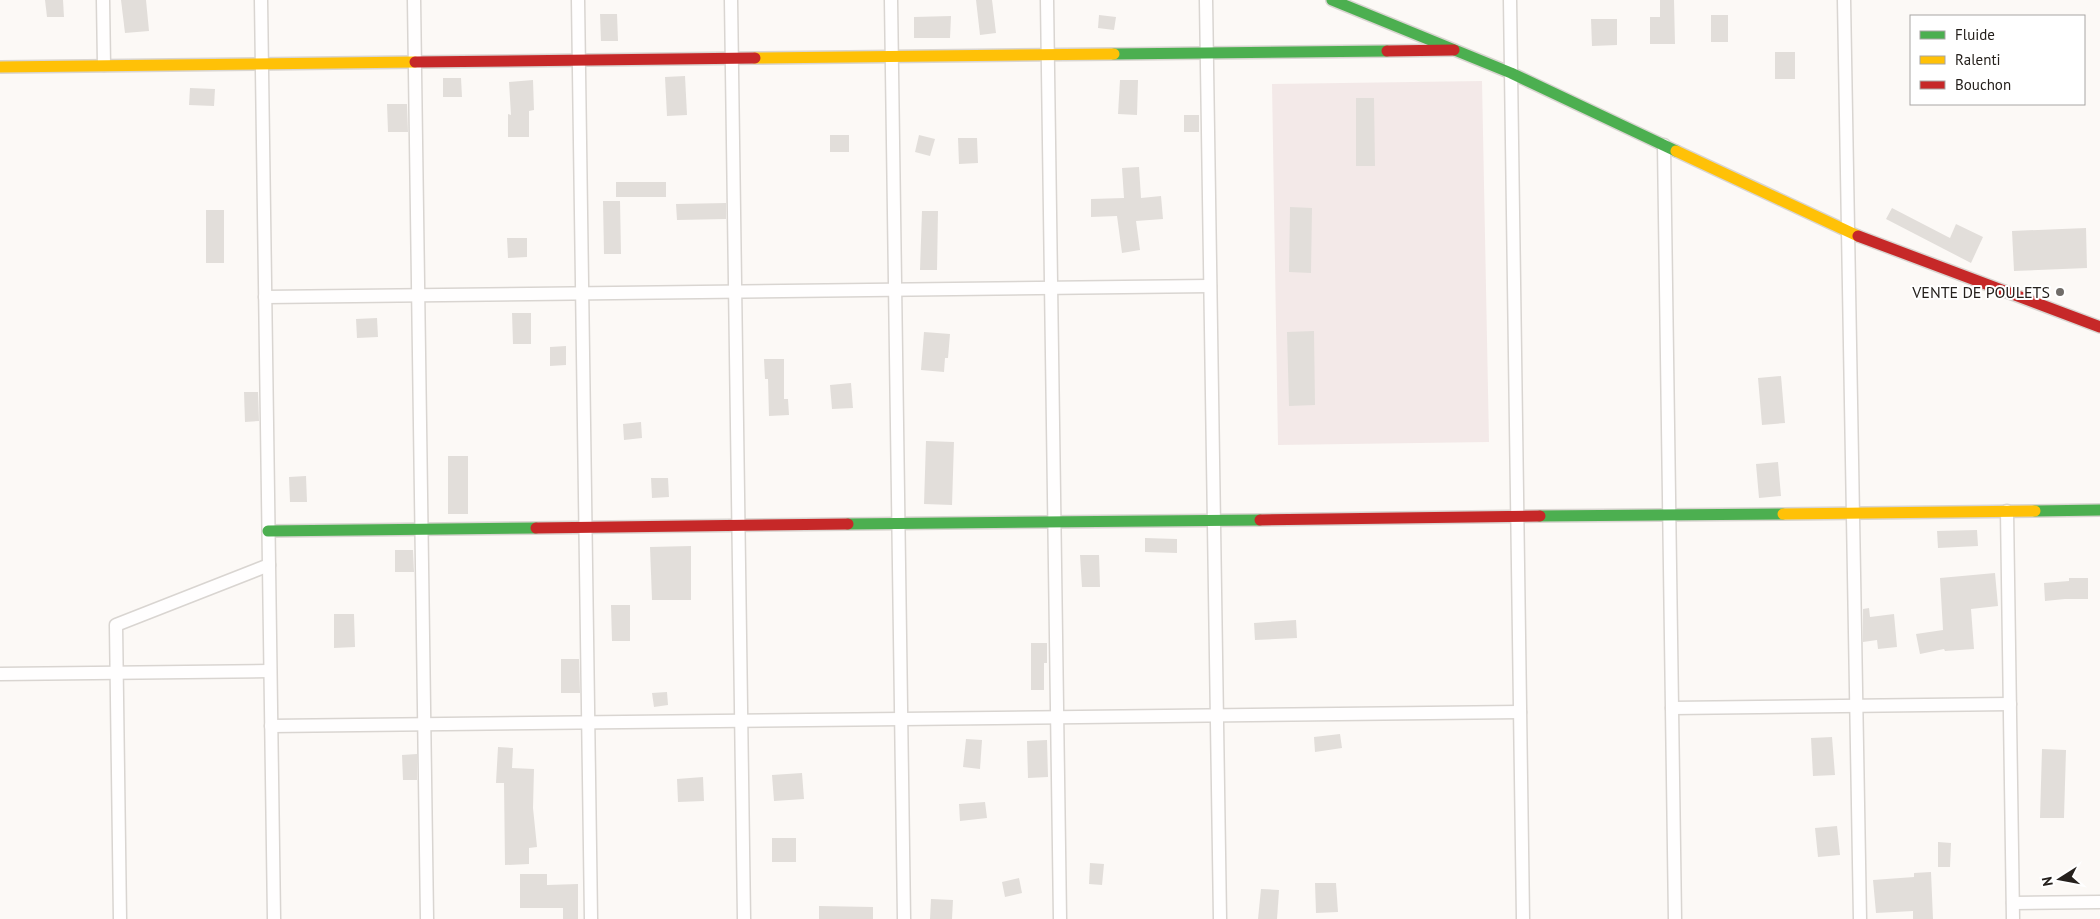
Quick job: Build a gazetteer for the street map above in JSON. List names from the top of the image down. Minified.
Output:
{"places":["VENTE DE POULETS"],"legend":["Fluide","Ralenti","Bouchon"],"north":"left"}
